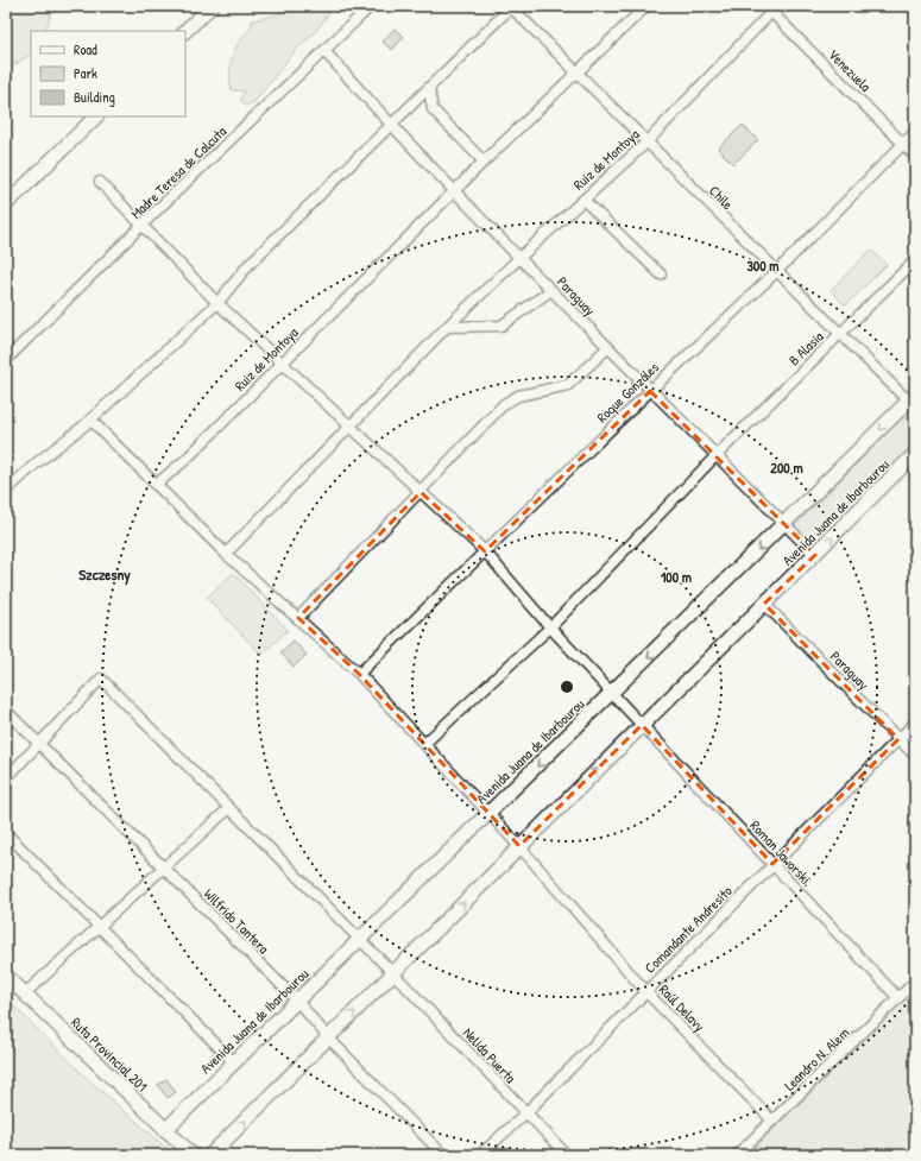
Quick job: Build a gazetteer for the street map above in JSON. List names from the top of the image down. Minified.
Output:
{"streets":{"main road":["Avenida Juana de Ibarbourou","Ruta Provincial 201"],"street":["Venezuela","Ruiz de Montoya","Madre Teresa de Calcuta","Chile","Paraguay","B Alasia","Roque Gonzáles","Roman Jaworski","Wilfrido Tantera","Comandante Andresito","Raúl Delavy","Nelida Puerta","Leandro N. Alem"]},"crossings":[["Venezuela","Ruiz de Montoya"],["Venezuela","Roque Gonzáles"],["Ruiz de Montoya","Chile"],["Ruiz de Montoya","Paraguay"],["Ruiz de Montoya","Roman Jaworski"],["Ruiz de Montoya","Raúl Delavy"],["Madre Teresa de Calcuta","Paraguay"],["Madre Teresa de Calcuta","Roman Jaworski"],["Chile","B Alasia"],["Chile","Roque Gonzáles"],["Chile","Avenida Juana de Ibarbourou"],["Paraguay","B Alasia"],["Paraguay","Roque Gonzáles"],["Paraguay","Avenida Juana de Ibarbourou"],["Paraguay","Comandante Andresito"],["B Alasia","Roman Jaworski"],["B Alasia","Raúl Delavy"],["Roque Gonzáles","Roman Jaworski"],["Roque Gonzáles","Raúl Delavy"],["Avenida Juana de Ibarbourou","Roman Jaworski"],["Avenida Juana de Ibarbourou","Wilfrido Tantera"],["Avenida Juana de Ibarbourou","Raúl Delavy"],["Avenida Juana de Ibarbourou","Ruta Provincial 201"],["Avenida Juana de Ibarbourou","Nelida Puerta"],["Roman Jaworski","Comandante Andresito"],["Roman Jaworski","Leandro N. Alem"],["Wilfrido Tantera","Nelida Puerta"],["Comandante Andresito","Raúl Delavy"],["Comandante Andresito","Nelida Puerta"],["Raúl Delavy","Leandro N. Alem"]],"districts":["Szczesny"],"legend":["Road","Park","Building"],"rings":["300 m","200 m","100 m"]}
